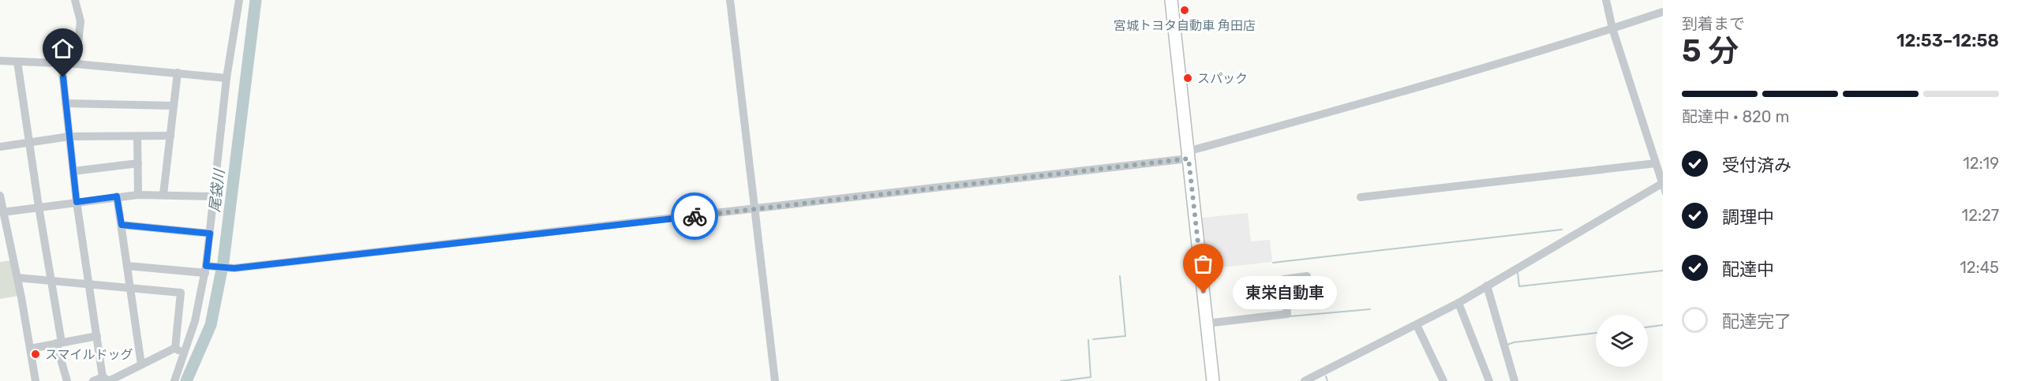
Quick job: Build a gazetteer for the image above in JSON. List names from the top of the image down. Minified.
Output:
{"water":["尾袋川"],"places":["宮城トヨタ自動車 角田店","スパック","東栄自動車","スマイルドッグ"],"page":{"heading":["5 分","到着まで","12:53–12:58"],"bar":"配達中 · 820 m","list":[["受付済み","12:19"],["調理中","12:27"],["配達中","12:45"],"配達完了"],"bubble":"東栄自動車"}}
